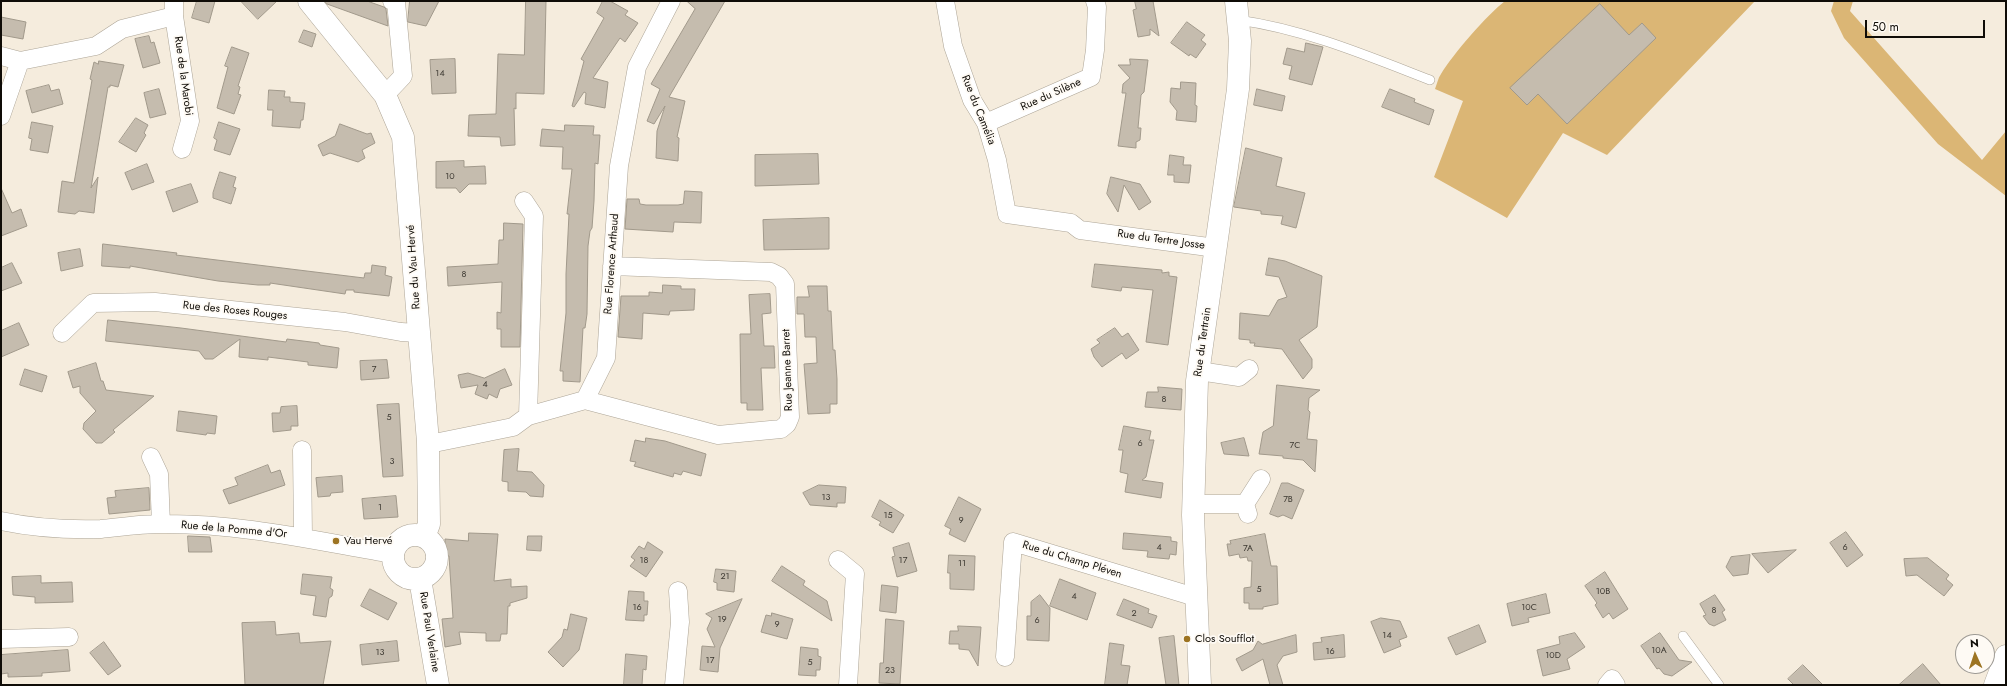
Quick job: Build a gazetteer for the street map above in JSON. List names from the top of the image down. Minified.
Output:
{"streets":{"street":["Rue de la Marobi","Rue du Silène","Rue du Camélia","Rue du Tertre Josse","Rue Florence Arthaud","Rue du Vau Hervé","Rue des Roses Rouges","Rue du Tertrain","Rue Jeanne Barret","Rue de la Pomme d'Or","Rue du Champ Pléven","Rue Paul Verlaine"]},"crossings":[["Rue du Silène","Rue du Camélia"],["Rue du Camélia","Rue du Tertre Josse"],["Rue du Tertre Josse","Rue du Tertrain"],["Rue Florence Arthaud","Rue Jeanne Barret"],["Rue du Vau Hervé","Rue des Roses Rouges"],["Rue du Vau Hervé","Rue de la Pomme d'Or"],["Rue du Vau Hervé","Rue Paul Verlaine"],["Rue du Tertrain","Rue du Champ Pléven"],["Rue de la Pomme d'Or","Rue Paul Verlaine"]],"places":["Vau Hervé","Clos Soufflot"],"house_numbers":["14","10","8","7","4","8","5","6","7C","3","13","7B","1","15","9","4","6","7A","18","17","11","21","5","10B","4","16","10C","8","2","19","6","9","14","10A","16","13","10D","17","5","23"],"scale_bar":"50 m","north":"top"}
